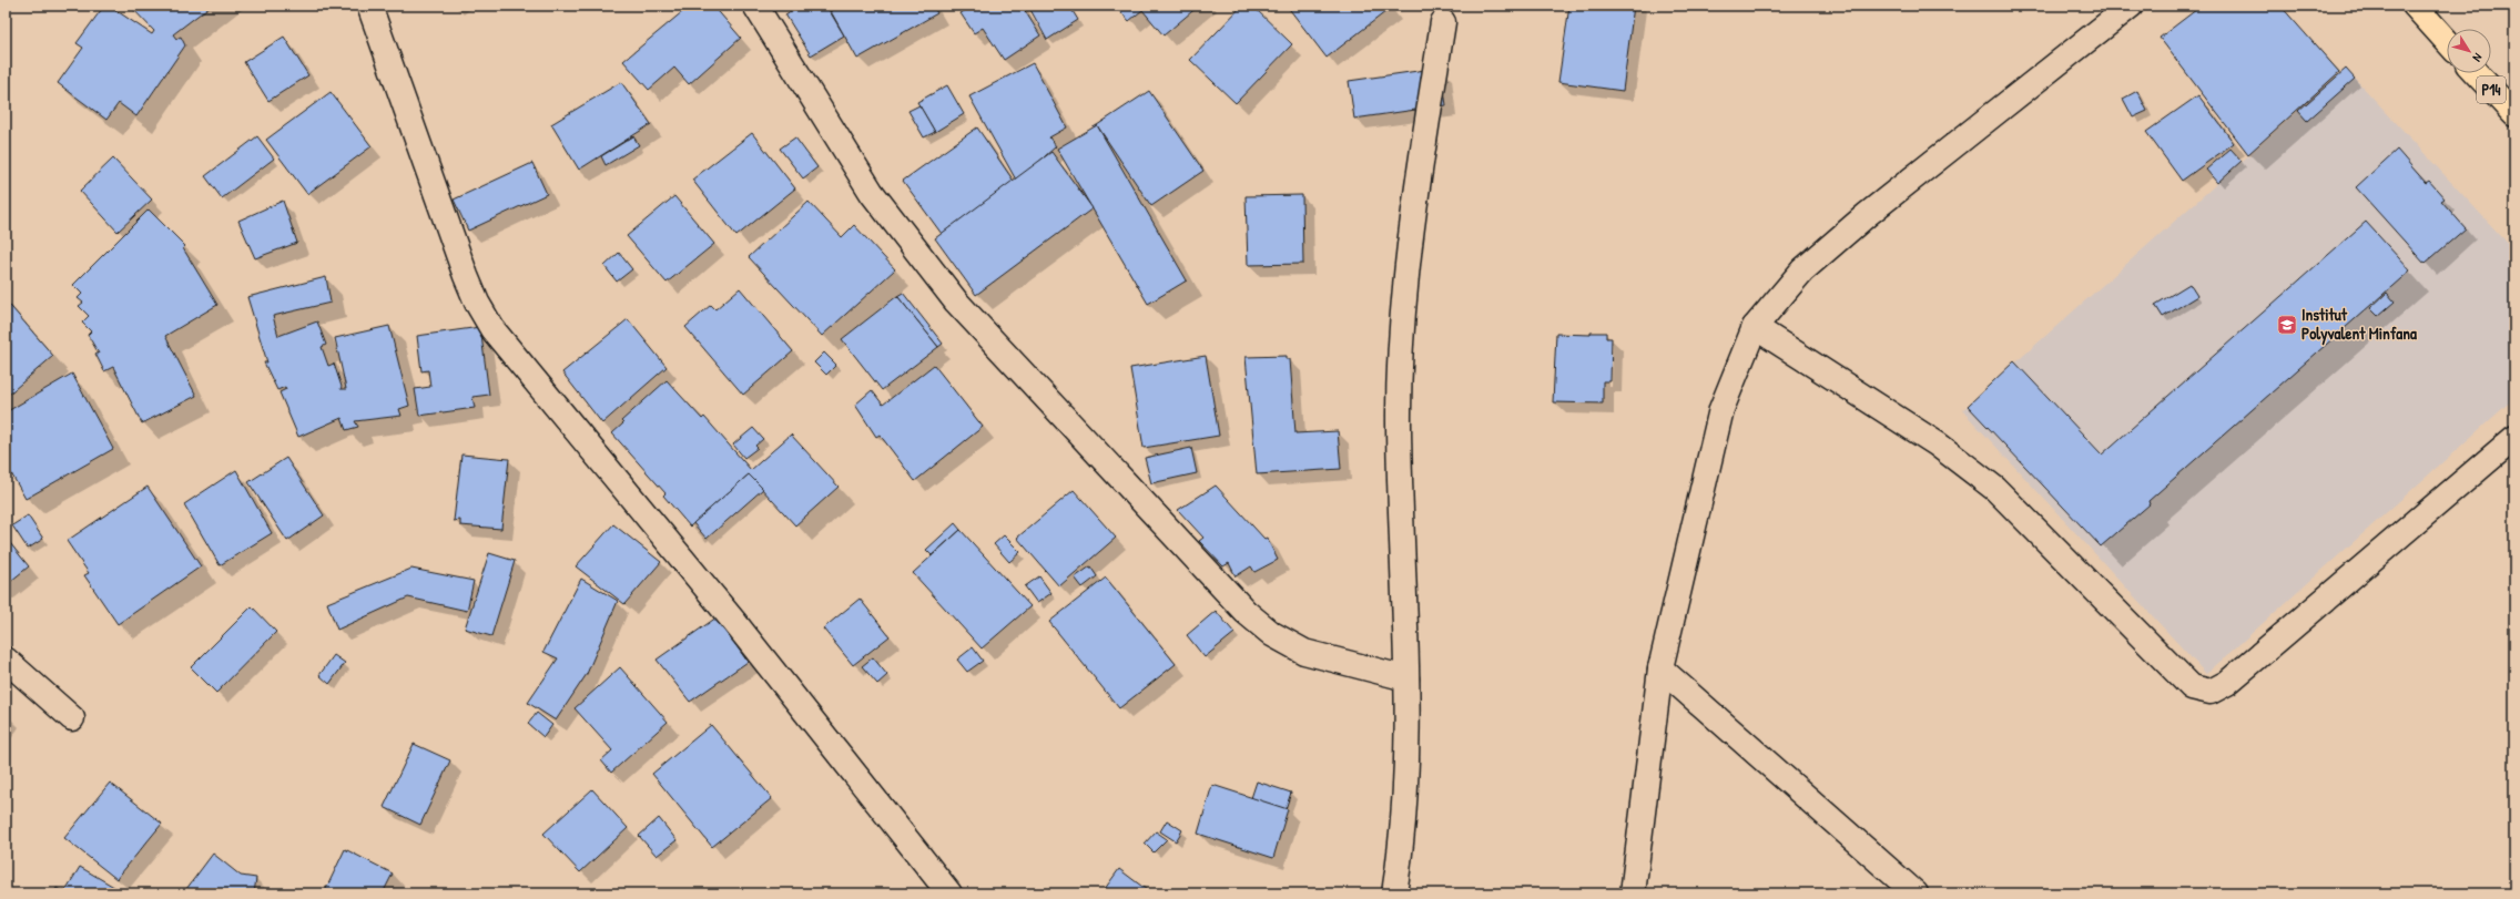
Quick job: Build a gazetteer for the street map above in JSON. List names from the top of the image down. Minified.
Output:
{"streets":{"main road":["P14"]},"places":{"school or university":["Institut Polyvalent Minfana"]},"north":"bottom right"}
